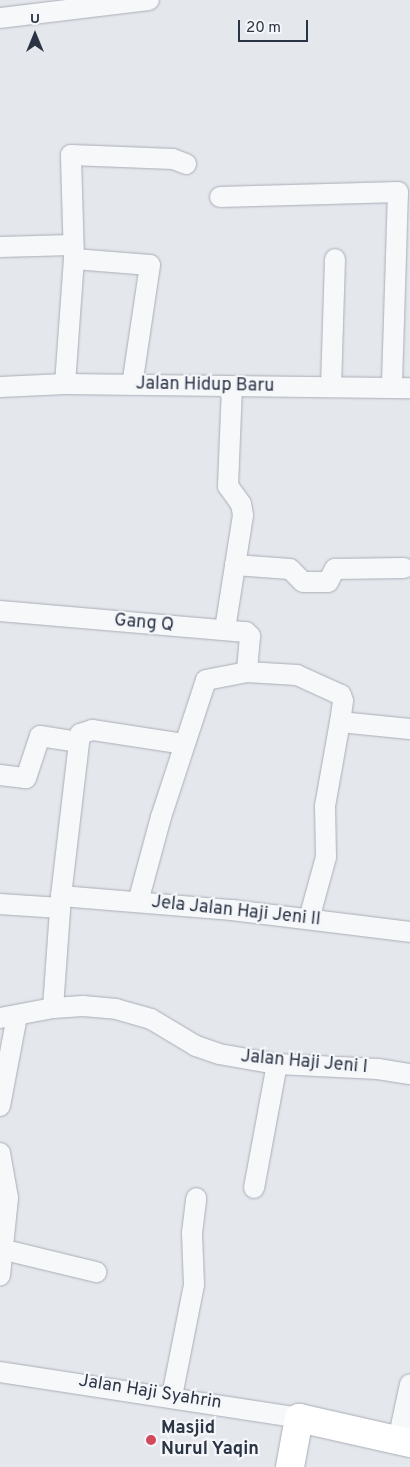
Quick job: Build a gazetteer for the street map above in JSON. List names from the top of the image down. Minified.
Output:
{"streets":{"street":["Jalan Hidup Baru","Gang Q","Jela Jalan Haji Jeni II","Jalan Haji Jeni I","Jalan Haji Syahrin"]},"places":["Masjid Nurul Yaqin"],"scale_bar":"20 m","north":"top"}
